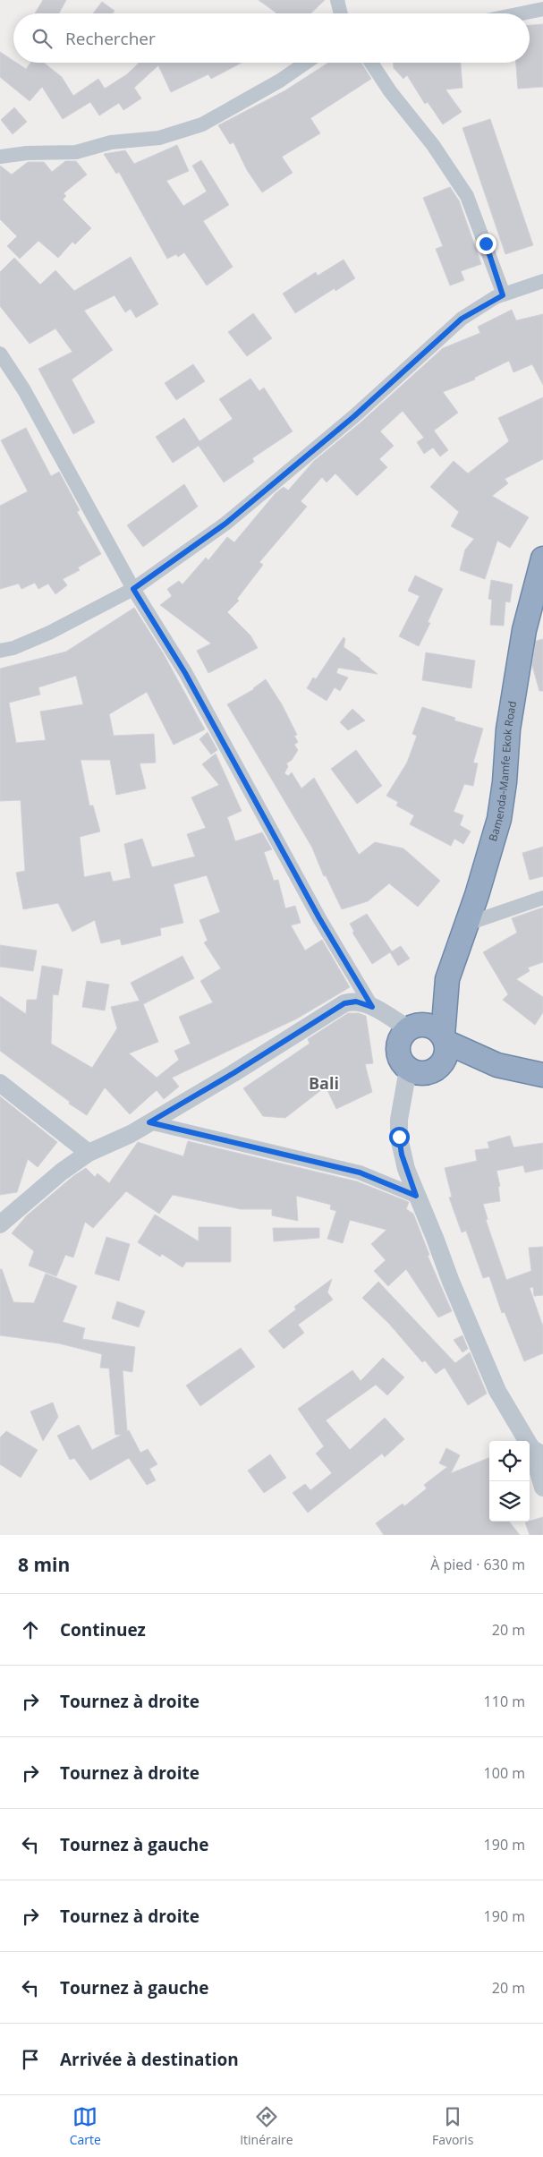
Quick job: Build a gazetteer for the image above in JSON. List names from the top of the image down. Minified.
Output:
{"streets":{"highway":["Bamenda-Mamfe Ekok Road"]},"districts":["Bali"],"page":{"search":"Rechercher","heading":["8 min","À pied · 630 m"],"list":[["Continuez","20 m"],["Tournez à droite","110 m"],["Tournez à droite","100 m"],["Tournez à gauche","190 m"],["Tournez à droite","190 m"],["Tournez à gauche","20 m"],"Arrivée à destination"],"nav":["Carte","Itinéraire","Favoris"]}}
